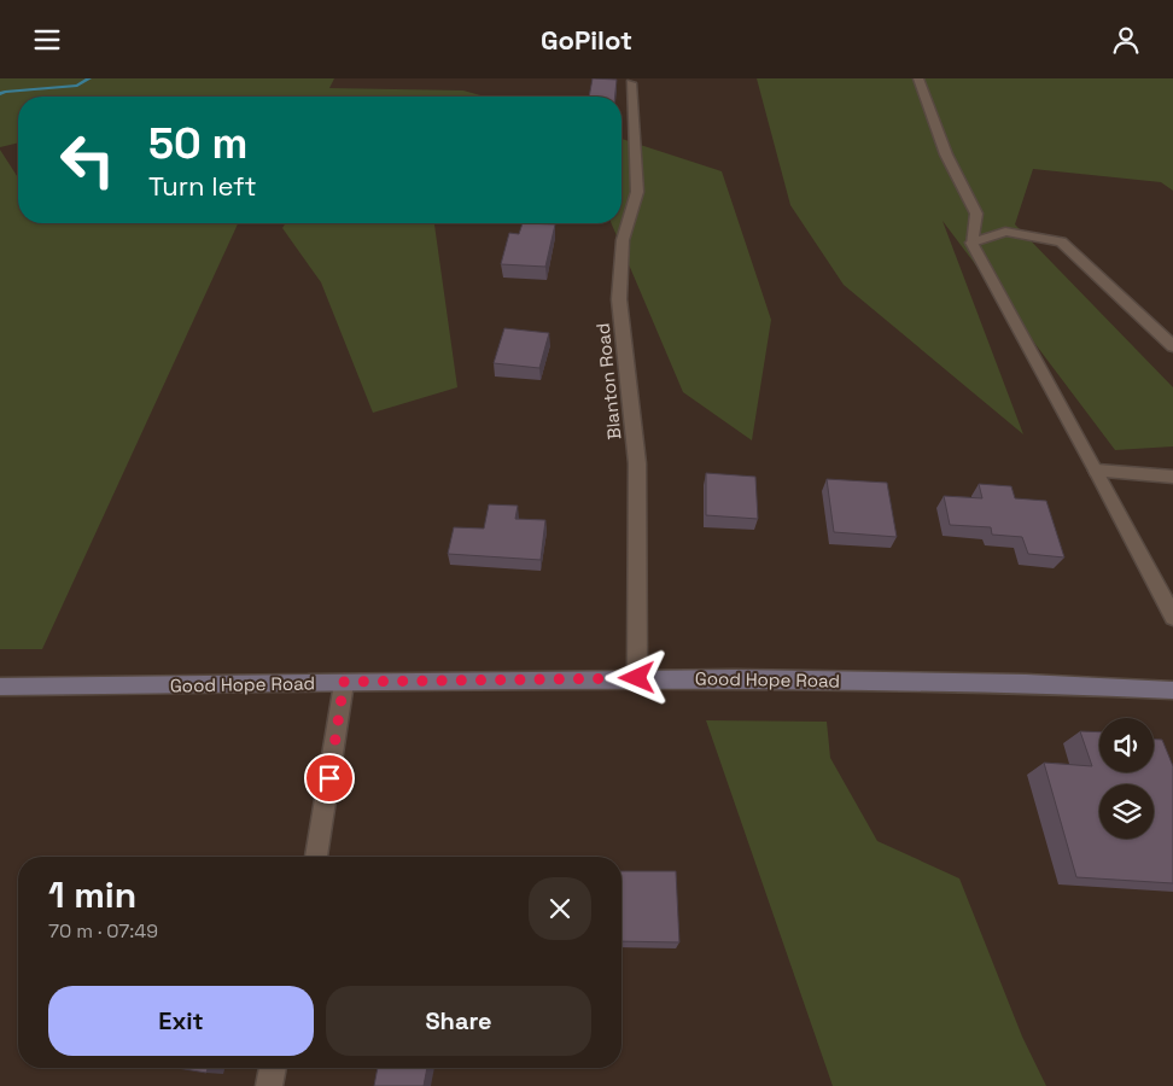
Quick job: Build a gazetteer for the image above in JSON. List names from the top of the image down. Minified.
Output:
{"streets":{"street":["Blanton Road","Good Hope Road"]},"crossings":[["Blanton Road","Good Hope Road"]],"page":{"header":"GoPilot","turn":["50 m","Turn left"],"heading":["1 min","70 m · 07:49"],"buttons":["Exit","Share"]}}
